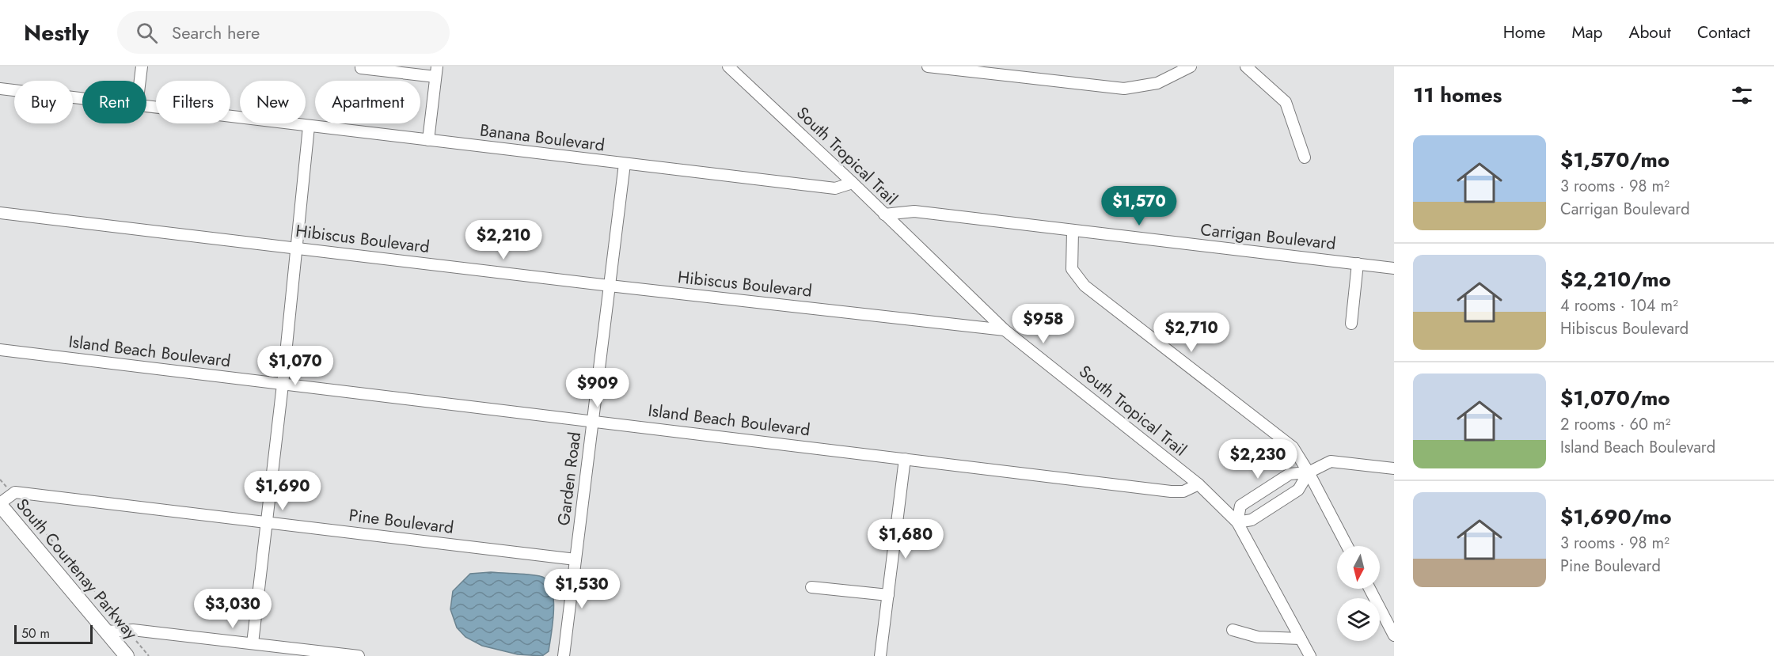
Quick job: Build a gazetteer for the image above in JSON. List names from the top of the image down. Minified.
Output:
{"streets":{"main road":["South Courtenay Parkway"],"street":["Banana Boulevard","South Tropical Trail","Carrigan Boulevard","Hibiscus Boulevard","Island Beach Boulevard","Garden Road","Pine Boulevard"]},"crossings":[["Banana Boulevard","South Tropical Trail"],["Banana Boulevard","Garden Road"],["South Tropical Trail","Carrigan Boulevard"],["South Tropical Trail","Hibiscus Boulevard"],["South Tropical Trail","Island Beach Boulevard"],["Hibiscus Boulevard","Garden Road"],["Island Beach Boulevard","Garden Road"],["Garden Road","Pine Boulevard"]],"scale_bar":"50 m","north":"bottom","page":{"header":"Nestly","search":"Search here","nav":["Home","Map","About","Contact"],"heading":"11 homes","chip":["Buy","Rent","Filters","New","Apartment"],"list":[{"name":"$1,570/mo","note":"3 rooms · 98 m² · Carrigan Boulevard"},{"name":"$2,210/mo","note":"4 rooms · 104 m² · Hibiscus Boulevard"},{"name":"$1,070/mo","note":"2 rooms · 60 m² · Island Beach Boulevard"},{"name":"$1,690/mo","note":"3 rooms · 98 m² · Pine Boulevard"}],"price":["$1,570","$2,210","$958","$2,710","$1,070","$909","$2,230","$1,690","$1,680","$1,530","$3,030"],"scale":"50 m"}}
